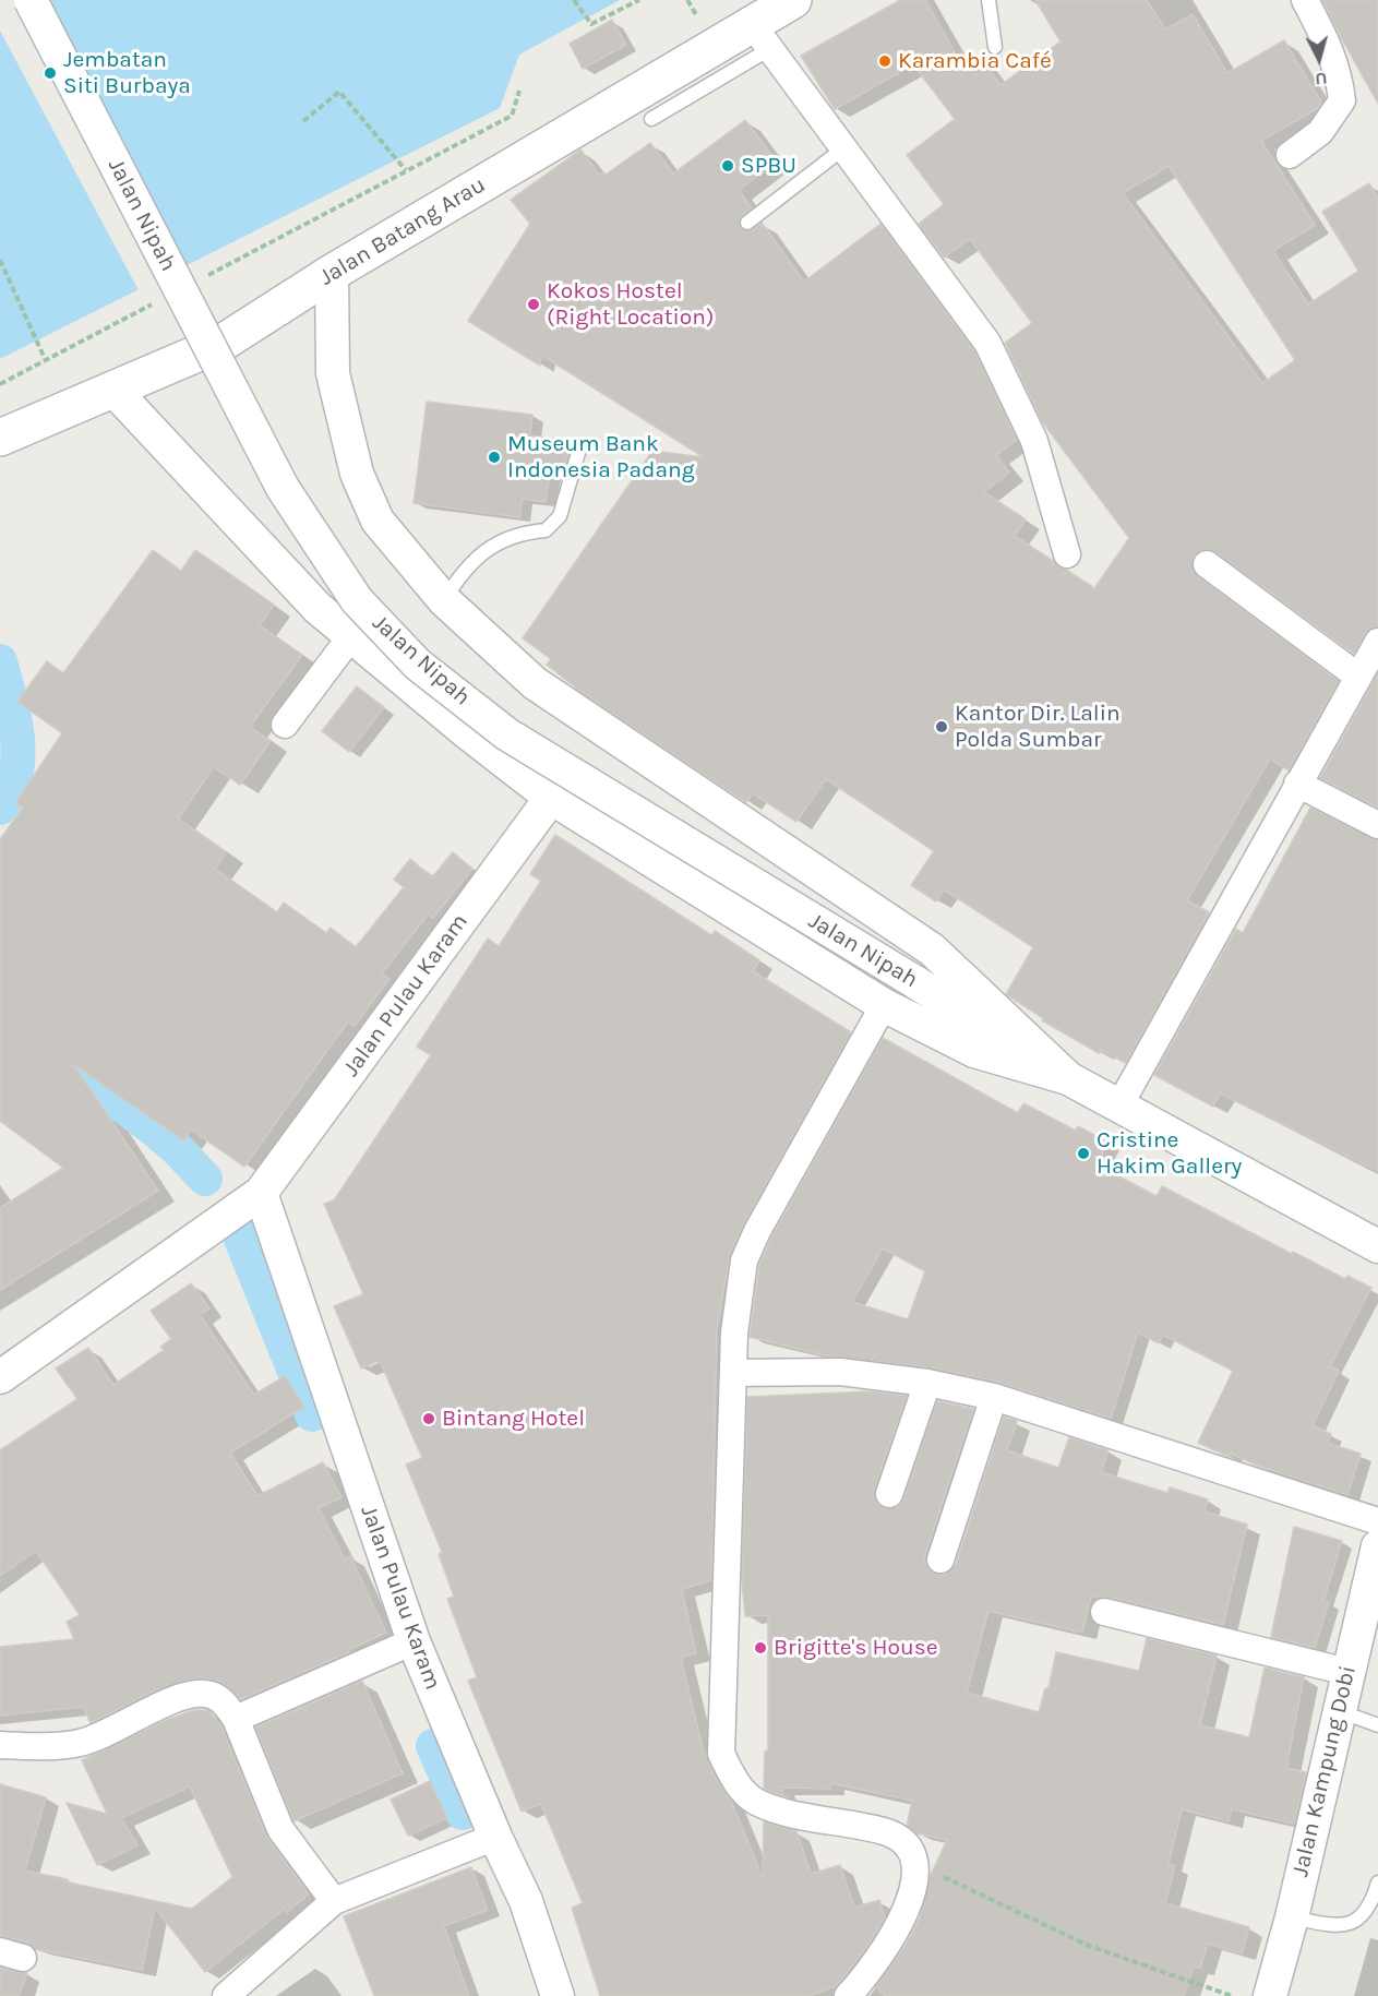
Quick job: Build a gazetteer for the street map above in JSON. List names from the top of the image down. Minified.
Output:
{"streets":{"main road":["Jalan Batang Arau"],"street":["Jalan Nipah","Jalan Pulau Karam","Jalan Kampung Dobi"]},"crossings":[["Jalan Nipah","Jalan Batang Arau"],["Jalan Nipah","Jalan Pulau Karam"]],"places":["Karambia Café","Jembatan Siti Burbaya","SPBU","Kokos Hostel (Right Location)","Museum Bank Indonesia Padang","Kantor Dir. Lalin Polda Sumbar","Cristine Hakim Gallery","Bintang Hotel","Brigitte's House"],"north":"bottom"}
